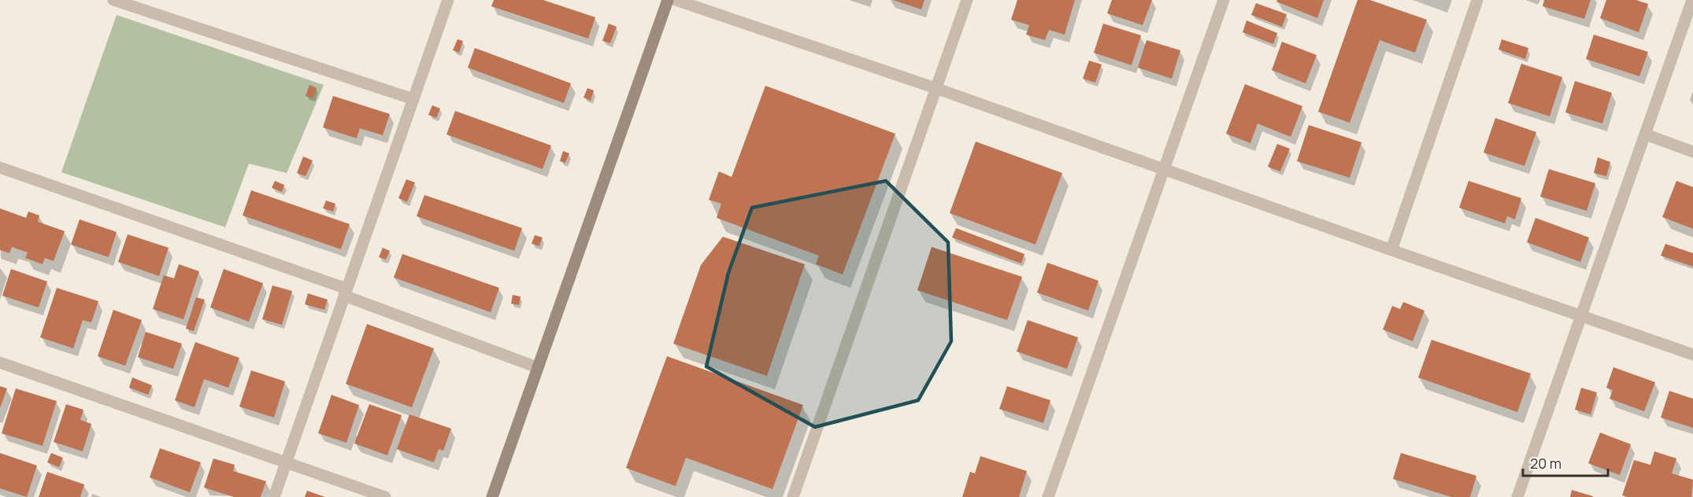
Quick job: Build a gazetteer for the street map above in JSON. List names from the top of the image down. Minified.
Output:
{"scale_bar":"20 m"}
